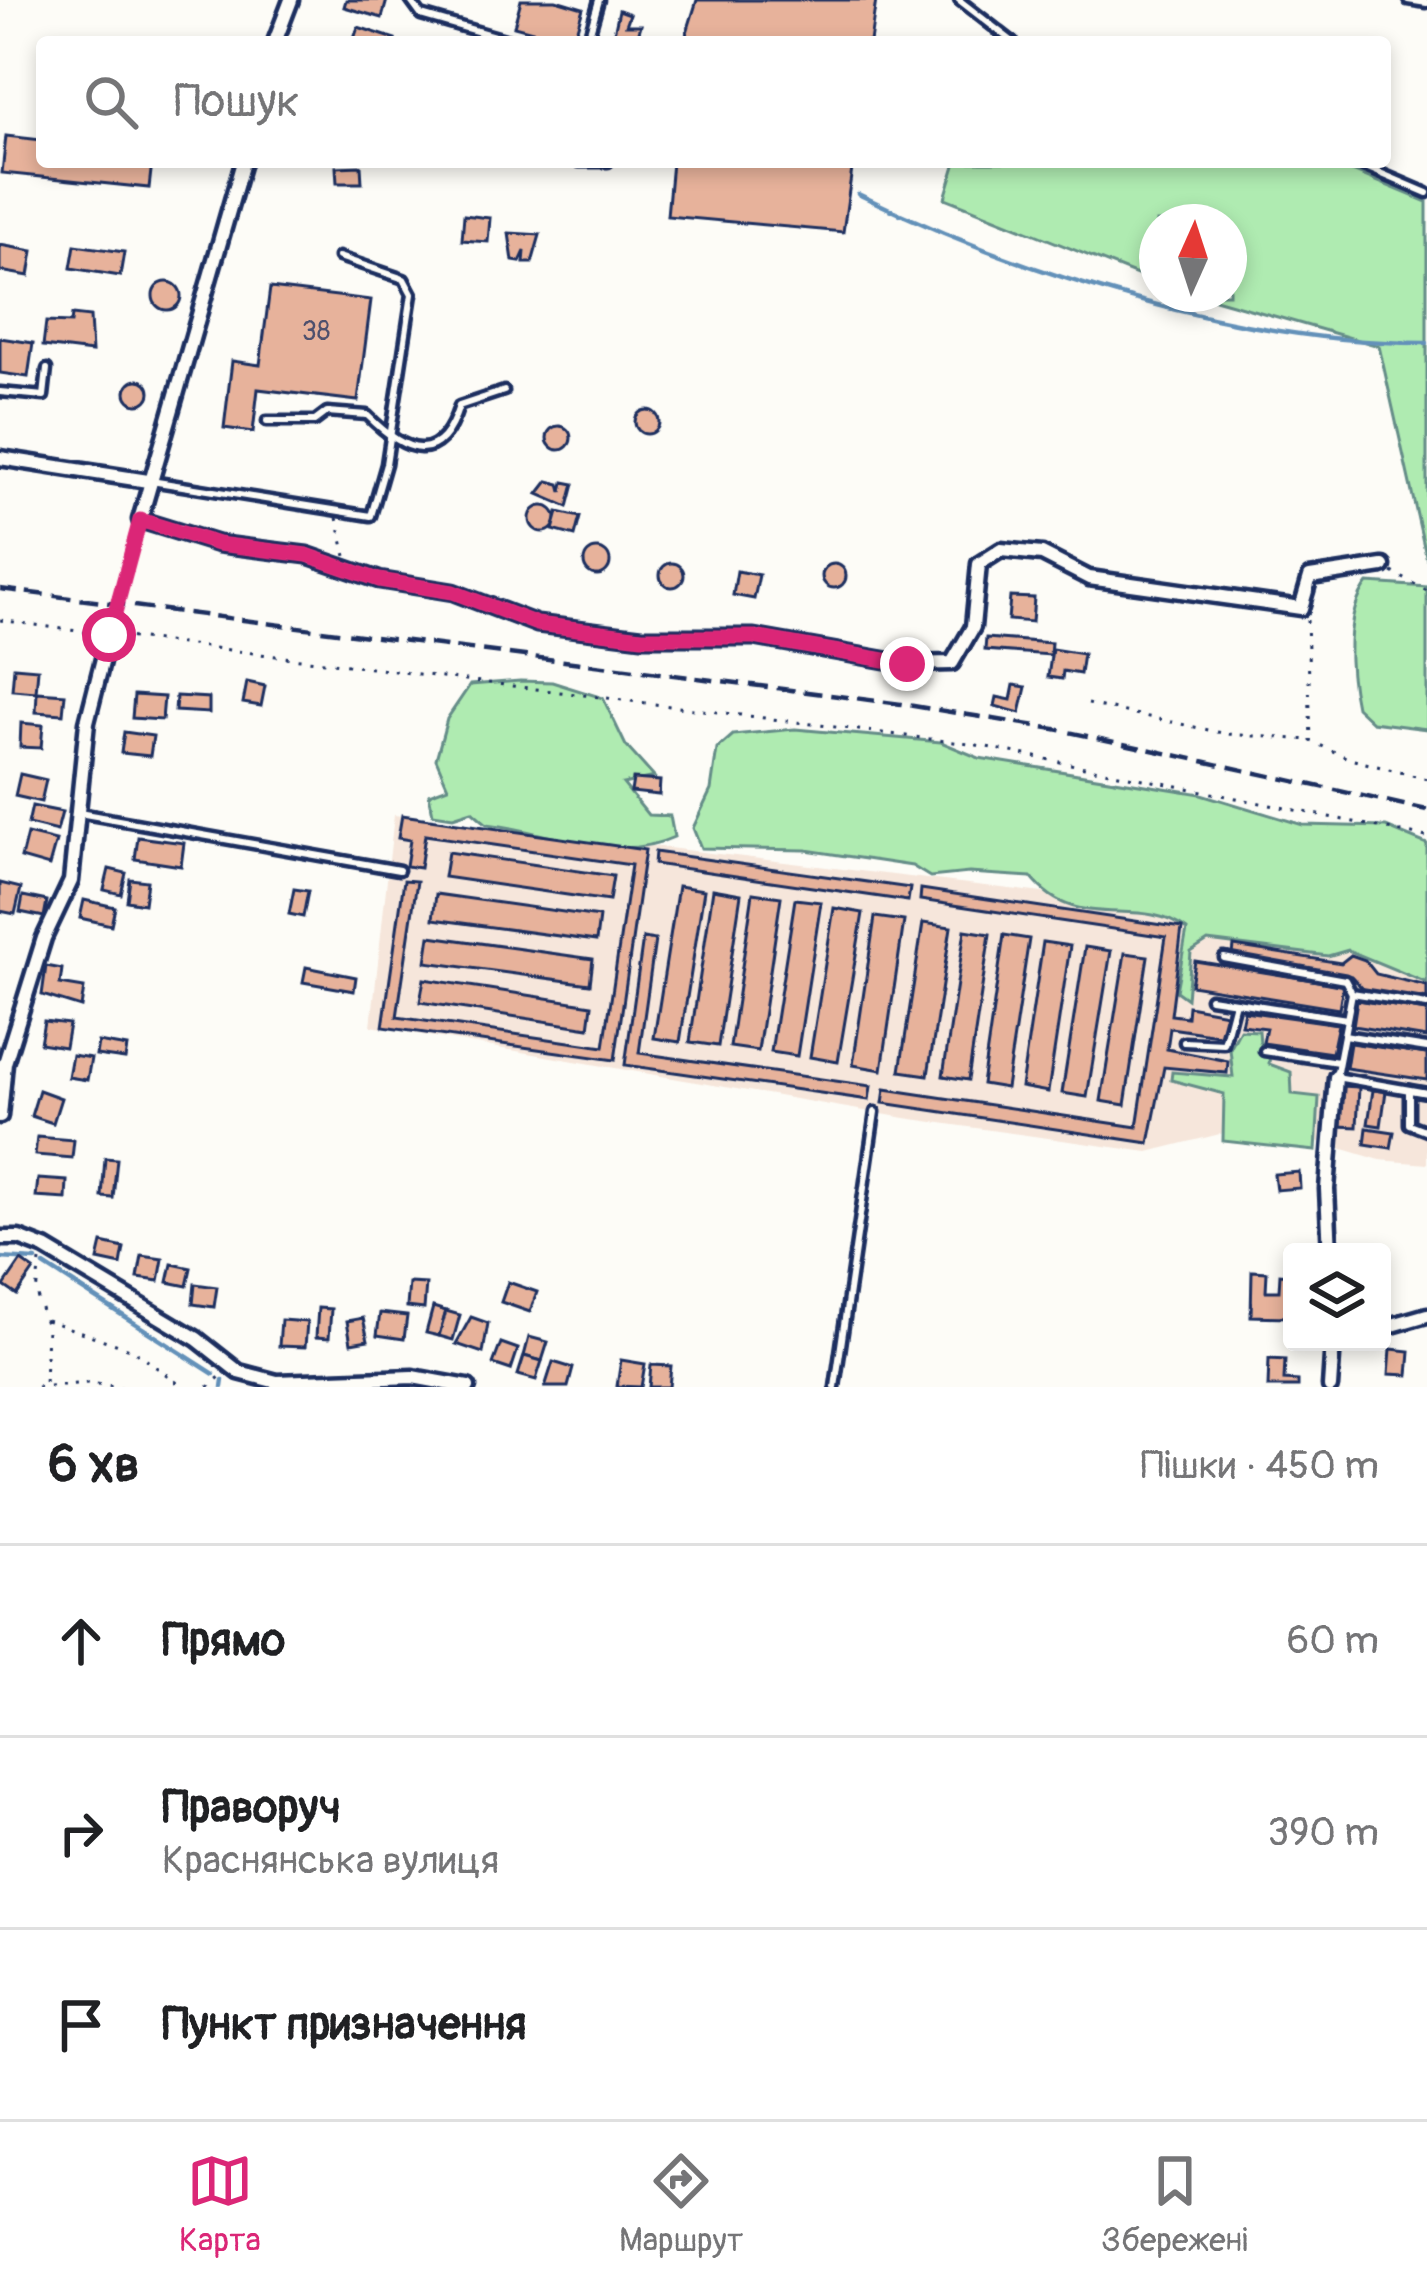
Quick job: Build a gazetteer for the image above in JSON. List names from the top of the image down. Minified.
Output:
{"house_numbers":["38"],"north":"top","page":{"search":"Пошук","heading":["6 хв","Пішки · 450 m"],"list":[["Прямо","60 m"],["Праворуч","Краснянська вулиця","390 m"],"Пункт призначення"],"nav":["Карта","Маршрут","Збережені"]}}
